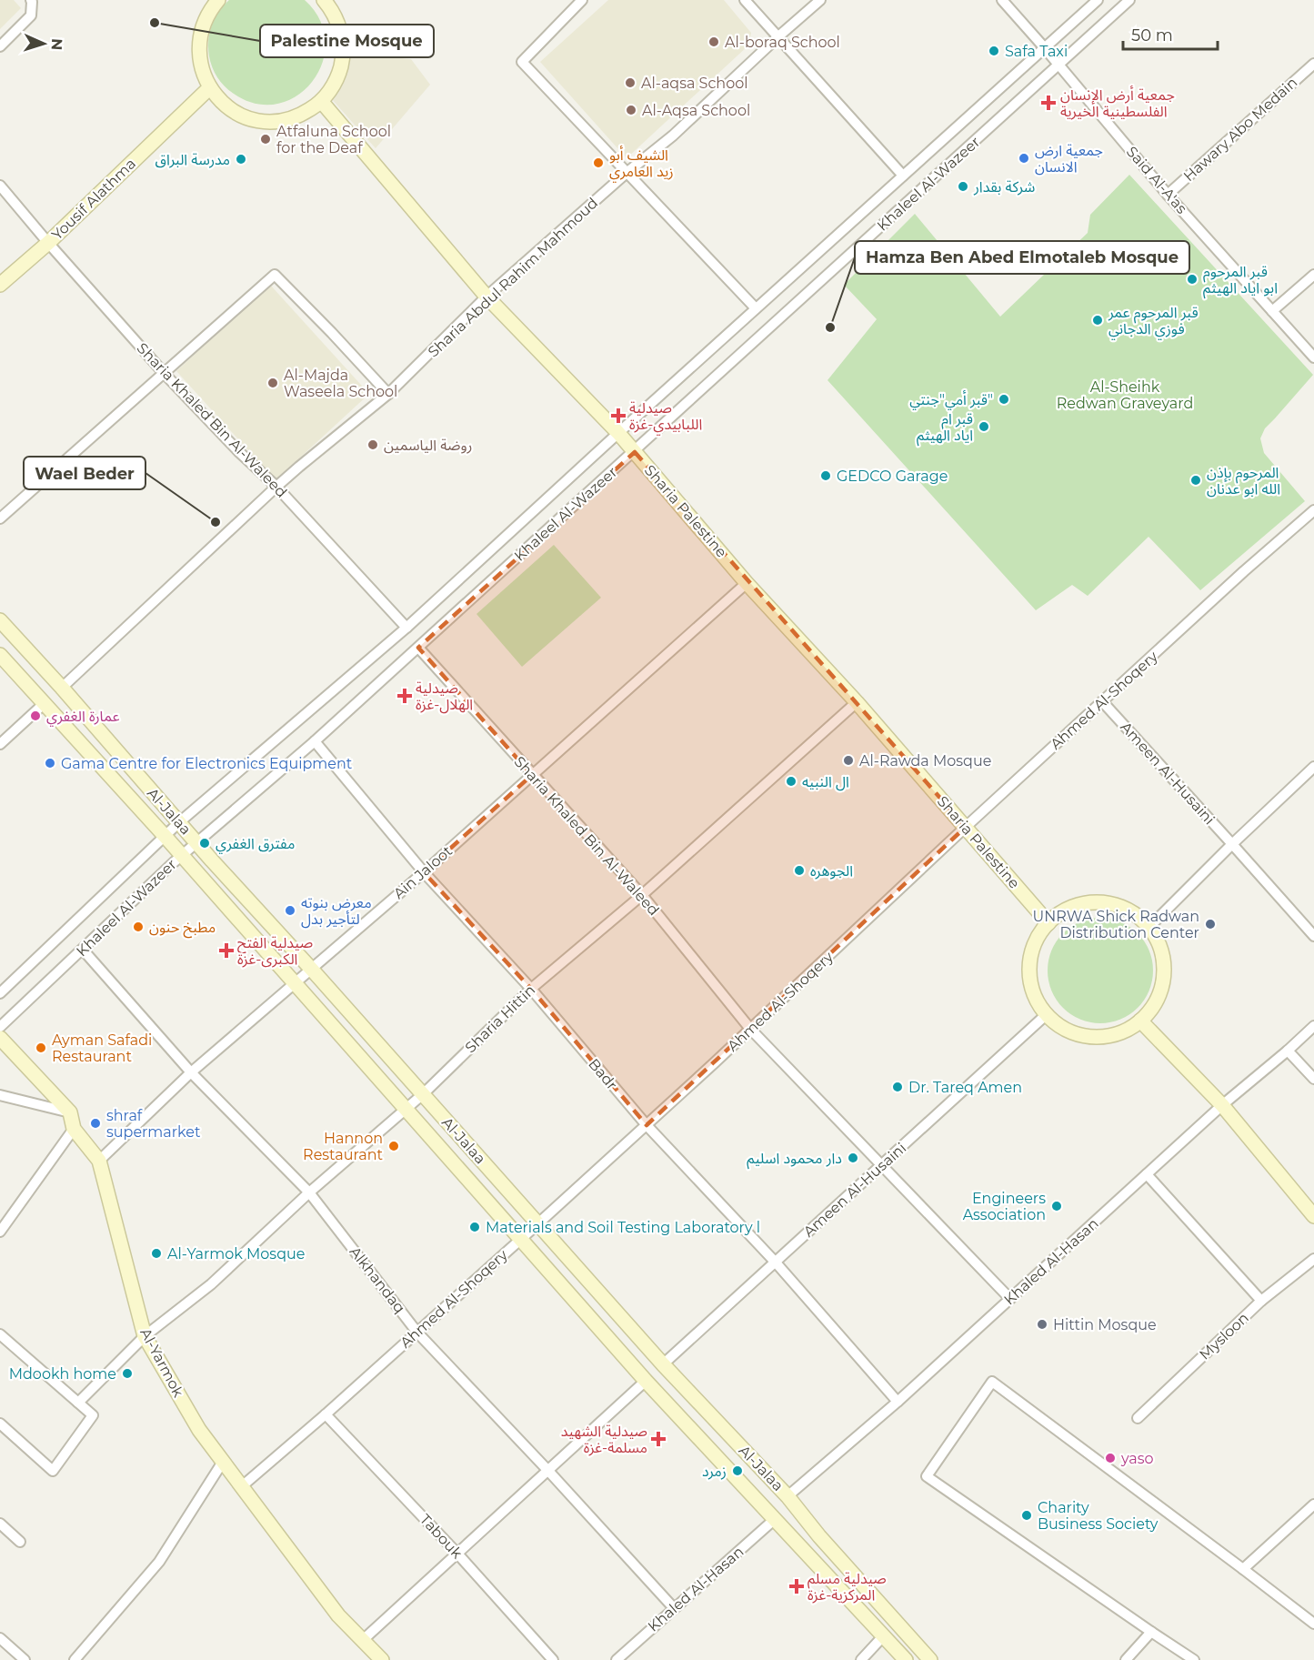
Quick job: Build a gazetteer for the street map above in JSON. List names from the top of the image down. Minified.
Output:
{"streets":{"street":["Hawary Abo Medain","Said Al-A'as","Khaleel Al-Wazeer","Yousif Alathma","Sharia Abdul Rahim Mahmoud","Sharia Khaled Bin Al-Waleed","Sharia Palestine","Ahmed Al-Shoqery","Ameen Al-Husaini","Al-Jalaa","Ain Jaloot","Sharia Hittin","Badr","Khaled Al-Hasan","Alkhandaq","Mysloon","Al-Yarmok","Tabouk"]},"crossings":[["Hawary Abo Medain","Said Al-A'as"],["Said Al-A'as","Khaleel Al-Wazeer"],["Khaleel Al-Wazeer","Sharia Khaled Bin Al-Waleed"],["Khaleel Al-Wazeer","Sharia Palestine"],["Khaleel Al-Wazeer","Al-Jalaa"],["Khaleel Al-Wazeer","Badr"],["Khaleel Al-Wazeer","Alkhandaq"],["Yousif Alathma","Sharia Khaled Bin Al-Waleed"],["Sharia Abdul Rahim Mahmoud","Sharia Khaled Bin Al-Waleed"],["Sharia Abdul Rahim Mahmoud","Sharia Palestine"],["Sharia Abdul Rahim Mahmoud","Al-Jalaa"],["Sharia Khaled Bin Al-Waleed","Ahmed Al-Shoqery"],["Sharia Khaled Bin Al-Waleed","Ameen Al-Husaini"],["Sharia Khaled Bin Al-Waleed","Ain Jaloot"],["Sharia Khaled Bin Al-Waleed","Sharia Hittin"],["Sharia Khaled Bin Al-Waleed","Khaled Al-Hasan"],["Sharia Palestine","Ahmed Al-Shoqery"],["Sharia Palestine","Ameen Al-Husaini"],["Sharia Palestine","Ain Jaloot"],["Sharia Palestine","Sharia Hittin"],["Ahmed Al-Shoqery","Ameen Al-Husaini"],["Ahmed Al-Shoqery","Al-Jalaa"],["Ahmed Al-Shoqery","Badr"],["Ahmed Al-Shoqery","Alkhandaq"],["Ahmed Al-Shoqery","Al-Yarmok"],["Ahmed Al-Shoqery","Tabouk"],["Ameen Al-Husaini","Al-Jalaa"],["Ameen Al-Husaini","Badr"],["Al-Jalaa","Ain Jaloot"],["Al-Jalaa","Sharia Hittin"],["Al-Jalaa","Khaled Al-Hasan"],["Ain Jaloot","Badr"],["Ain Jaloot","Alkhandaq"],["Ain Jaloot","Al-Yarmok"],["Sharia Hittin","Badr"],["Sharia Hittin","Alkhandaq"],["Sharia Hittin","Al-Yarmok"],["Badr","Khaled Al-Hasan"],["Khaled Al-Hasan","Alkhandaq"]],"parks":["Al-Sheihk Redwan Graveyard"],"places":{"other":["Palestine Mosque","Al-boraq School","Safa Taxi","Al-aqsa School","Al-Aqsa School","Atfaluna School for the Deaf","جمعية ارض الانسان","مدرسة البراق","الشيف أبو زيد العامري","شركة بقدار","قبر المرحوم ابو اياد الهيثم","قبر المرحوم عمر فوزي الدجاني","Hamza Ben Abed Elmotaleb Mosque","Al-Majda Waseela School","قبر أمي\"جنتي\"","قبر ام اياد الهيثم","روضة الياسمين","GEDCO Garage","المرحوم بإذن الله ابو عدنان","Wael Beder","عمارة الغفري","Al-Rawda Mosque","Gama Centre for Electronics Equipment","ال النبيه","مفترق الغفري","الجوهره","معرض بنوته لتأجير بدل","UNRWA Shick Radwan Distribution Center","مطبخ حنون","Ayman Safadi Restaurant","Dr. Tareq Amen","shraf supermarket","Hannon Restaurant","دار محمود اسليم","Engineers Association","Materials and Soil Testing Laboratory l","Al-Yarmok Mosque","Hittin Mosque","Mdookh home","yaso","زمرد","Charity Business Society"],"health":["جمعية أرض الإنسان الفلسطينية الخيرية","صيدلية اللبابيدي-غزة","صيدلية الهلال-غزة","صيدلية الفتح الكبرى-غزة","صيدلية الشهيد مسلمة-غزة","صيدلية مسلم المركزية-غزة"]},"scale_bar":"50 m","north":"right"}
